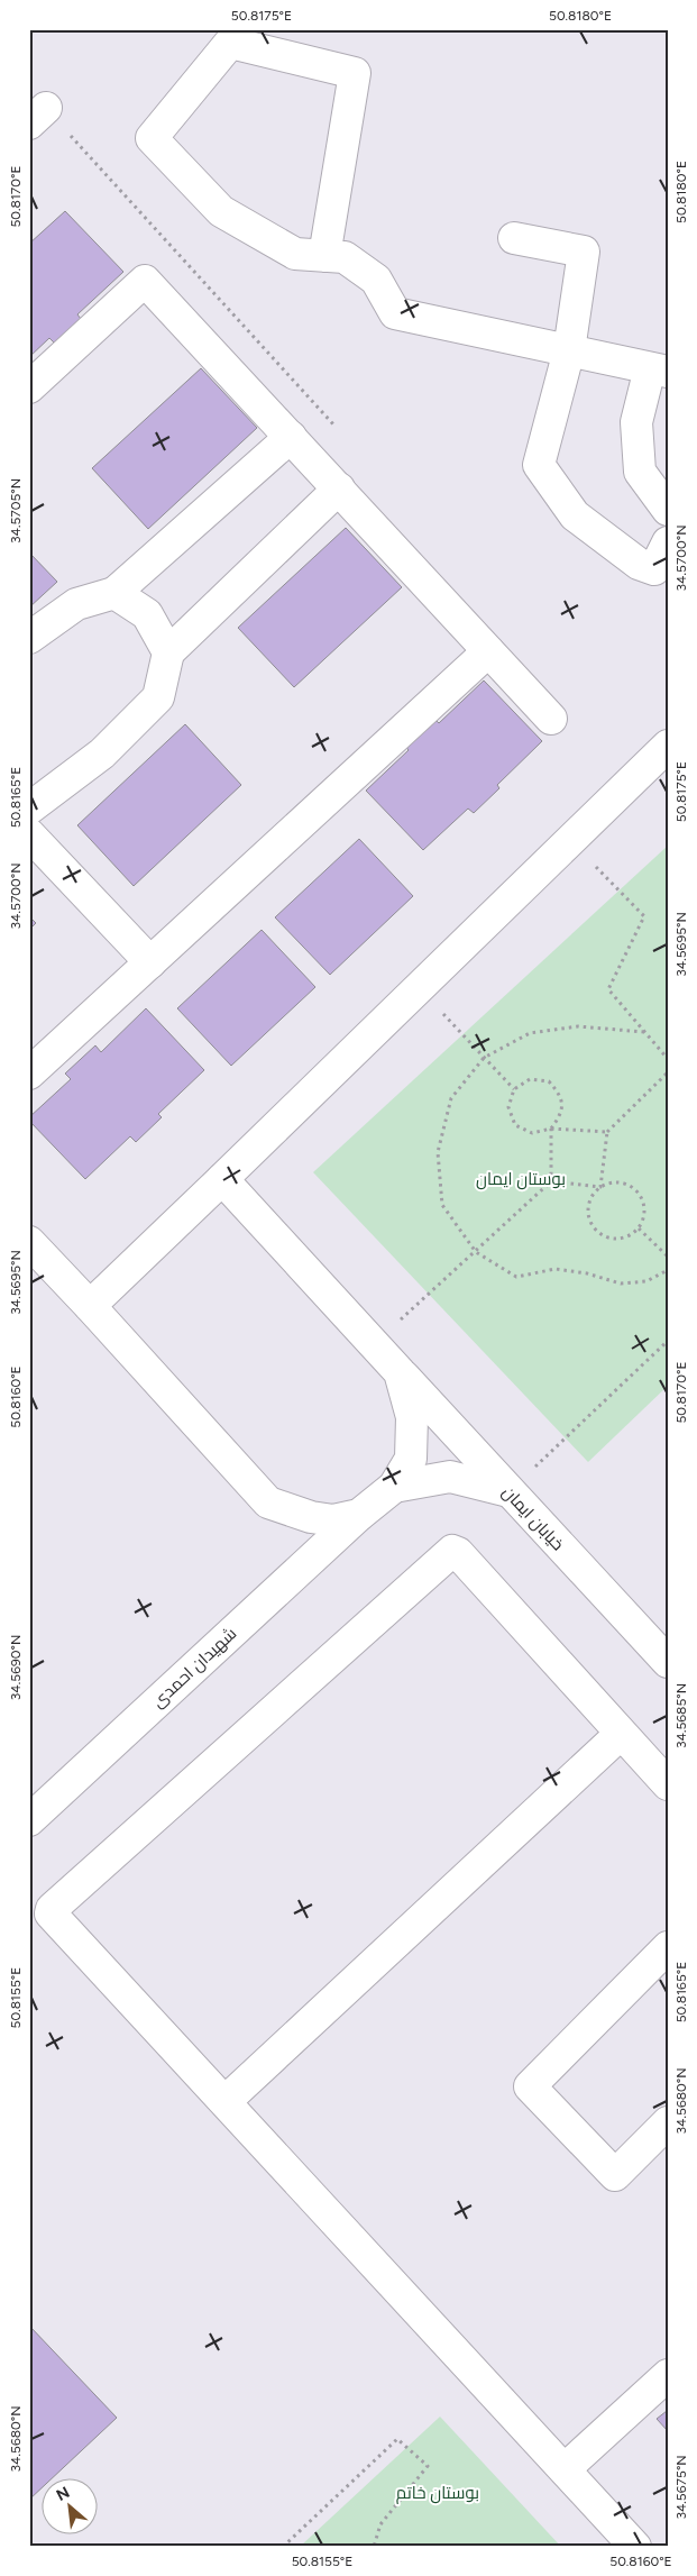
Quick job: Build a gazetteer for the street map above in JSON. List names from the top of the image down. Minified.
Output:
{"streets":{"street":["خیابان ایمان","شهیدان احمدی"]},"parks":["بوستان ایمان","بوستان خاتم"],"north":"top left","coordinates":["50.8175°E","50.8180°E","50.8170°E","34.5705°N","34.5700°N","50.8165°E","34.5695°N","50.8160°E","34.5690°N","34.5685°N","50.8155°E","34.5680°N","34.5675°N"]}
